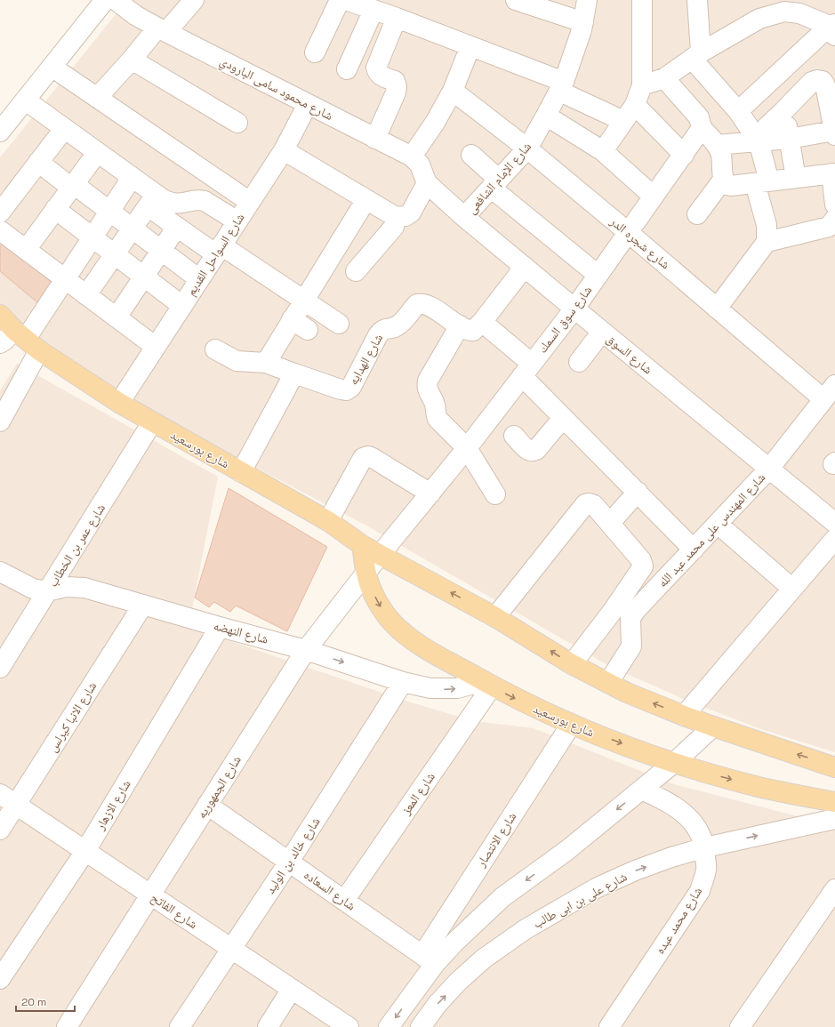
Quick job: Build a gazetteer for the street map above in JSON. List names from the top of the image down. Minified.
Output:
{"streets":{"main road":["شارع بورسعيد"],"street":["شارع محمود سامى البارودي","شارع الإمام الشافعى","شارع شجره الدر","شارع السواحل القديم","شارع سوق السمك","شارع السوق","شارع الهدايه","شارع المهندس على محمد عبد الله","شارع عمر بن الخطاب","شارع النهضه","شارع الانبا كيرلس","شارع الجمهوريه","شارع المعز","شارع الازهار","شارع الانتصار","شارع خالد بن الوليد","شارع السعاده","شارع على بن ابى طالب","شارع الفاتح","شارع محمد عبده"]},"crossings":[["شارع محمود سامى البارودي","شارع السواحل القديم"],["شارع محمود سامى البارودي","شارع السوق"],["شارع الإمام الشافعى","شارع شجره الدر"],["شارع الإمام الشافعى","شارع السوق"],["شارع شجره الدر","شارع سوق السمك"],["شارع شجره الدر","شارع المهندس على محمد عبد الله"],["شارع السواحل القديم","شارع بورسعيد"],["شارع سوق السمك","شارع السوق"],["شارع سوق السمك","شارع بورسعيد"],["شارع سوق السمك","شارع الجمهوريه"],["شارع السوق","شارع الهدايه"],["شارع السوق","شارع المهندس على محمد عبد الله"],["شارع بورسعيد","شارع المهندس على محمد عبد الله"],["شارع بورسعيد","شارع عمر بن الخطاب"],["شارع بورسعيد","شارع النهضه"],["شارع بورسعيد","شارع الجمهوريه"],["شارع بورسعيد","شارع المعز"],["شارع بورسعيد","شارع الانتصار"],["شارع عمر بن الخطاب","شارع النهضه"],["شارع النهضه","شارع الانبا كيرلس"],["شارع النهضه","شارع الجمهوريه"],["شارع النهضه","شارع المعز"],["شارع النهضه","شارع الازهار"],["شارع النهضه","شارع خالد بن الوليد"],["شارع الانبا كيرلس","شارع الفاتح"],["شارع الجمهوريه","شارع السعاده"],["شارع الجمهوريه","شارع الفاتح"],["شارع المعز","شارع السعاده"],["شارع الازهار","شارع الفاتح"],["شارع الانتصار","شارع السعاده"],["شارع خالد بن الوليد","شارع السعاده"],["شارع خالد بن الوليد","شارع الفاتح"],["شارع على بن ابى طالب","شارع محمد عبده"]],"one_way":["شارع النهضه"],"scale_bar":"20 m"}
